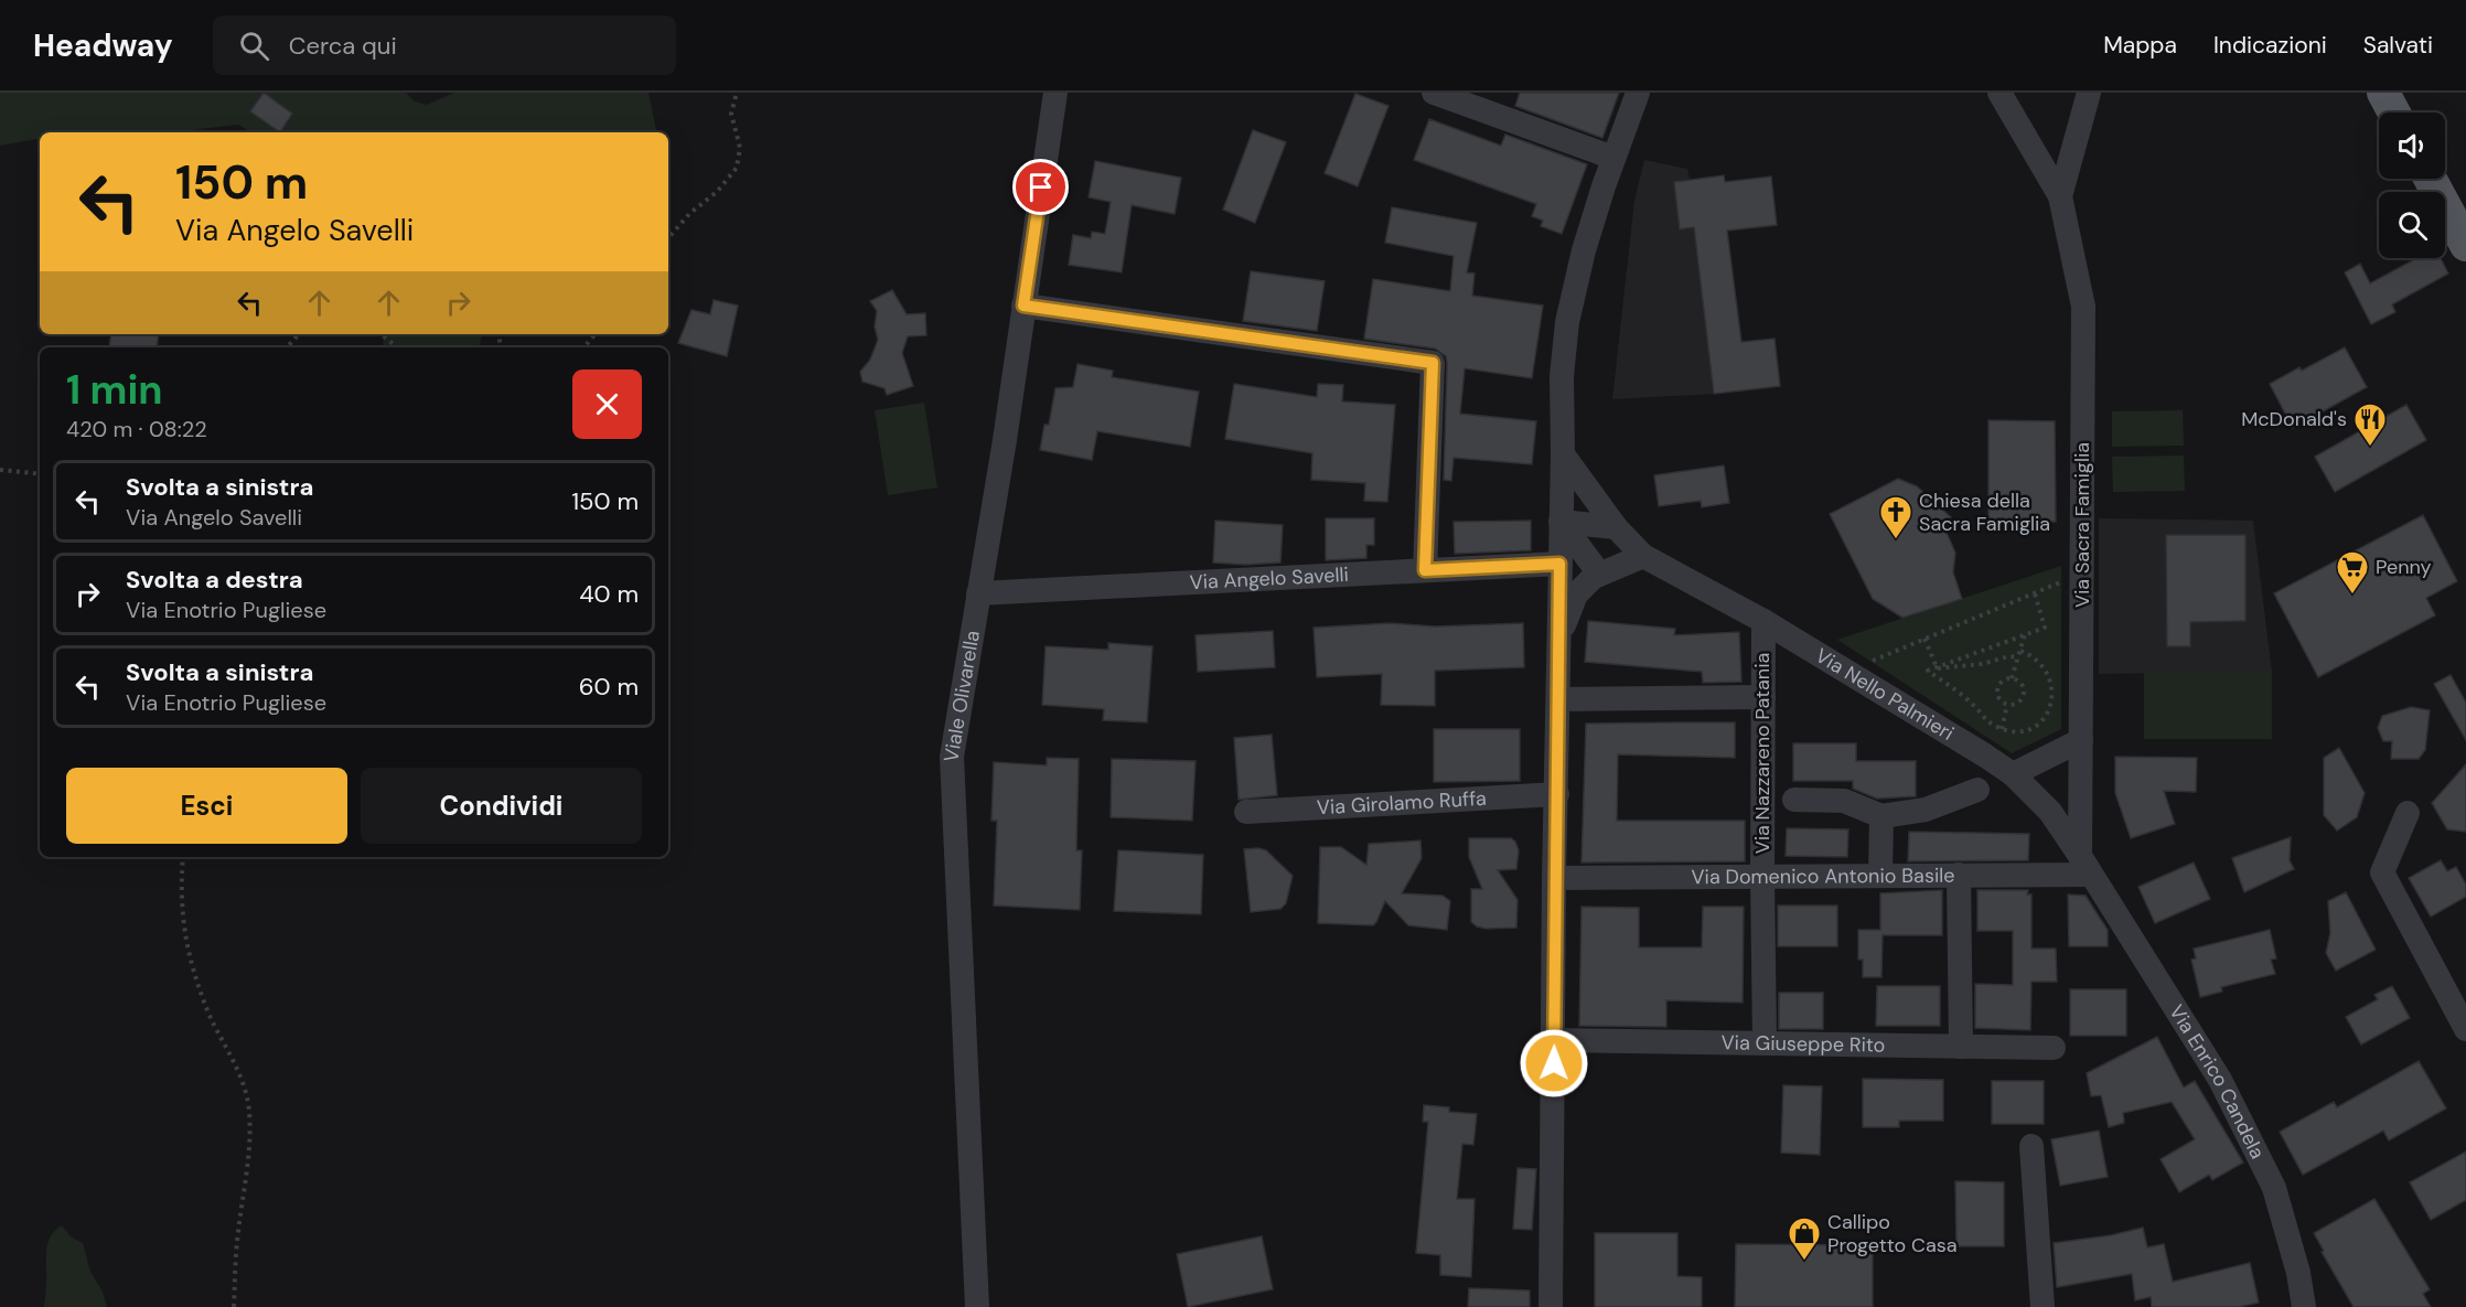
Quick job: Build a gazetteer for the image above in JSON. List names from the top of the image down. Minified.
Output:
{"streets":{"street":["Via Sacra Famiglia","Via Angelo Savelli","Via Nello Palmieri","Viale Olivarella","Via Nazzareno Patania","Via Girolamo Ruffa","Via Domenico Antonio Basile","Via Giuseppe Rito","Via Enrico Candela"]},"crossings":[["Via Sacra Famiglia","Via Nello Palmieri"],["Via Sacra Famiglia","Via Domenico Antonio Basile"],["Via Sacra Famiglia","Via Enrico Candela"],["Via Angelo Savelli","Viale Olivarella"],["Via Nello Palmieri","Via Nazzareno Patania"],["Via Nello Palmieri","Via Domenico Antonio Basile"],["Via Nello Palmieri","Via Enrico Candela"],["Via Nazzareno Patania","Via Domenico Antonio Basile"],["Via Nazzareno Patania","Via Giuseppe Rito"],["Via Domenico Antonio Basile","Via Enrico Candela"]],"places":{"restaurant":["McDonald's"],"church":["Chiesa della Sacra Famiglia"],"supermarket":["Penny"],"shop":["Callipo Progetto Casa"]},"page":{"header":"Headway","search":"Cerca qui","nav":["Mappa","Indicazioni","Salvati"],"turn":["150 m","Via Angelo Savelli"],"heading":["1 min","420 m · 08:22"],"list":[{"name":"Svolta a sinistra","note":"Via Angelo Savelli","value":"150 m"},{"name":"Svolta a destra","note":"Via Enotrio Pugliese","value":"40 m"},{"name":"Svolta a sinistra","note":"Via Enotrio Pugliese","value":"60 m"}],"buttons":["Esci","Condividi"]}}
